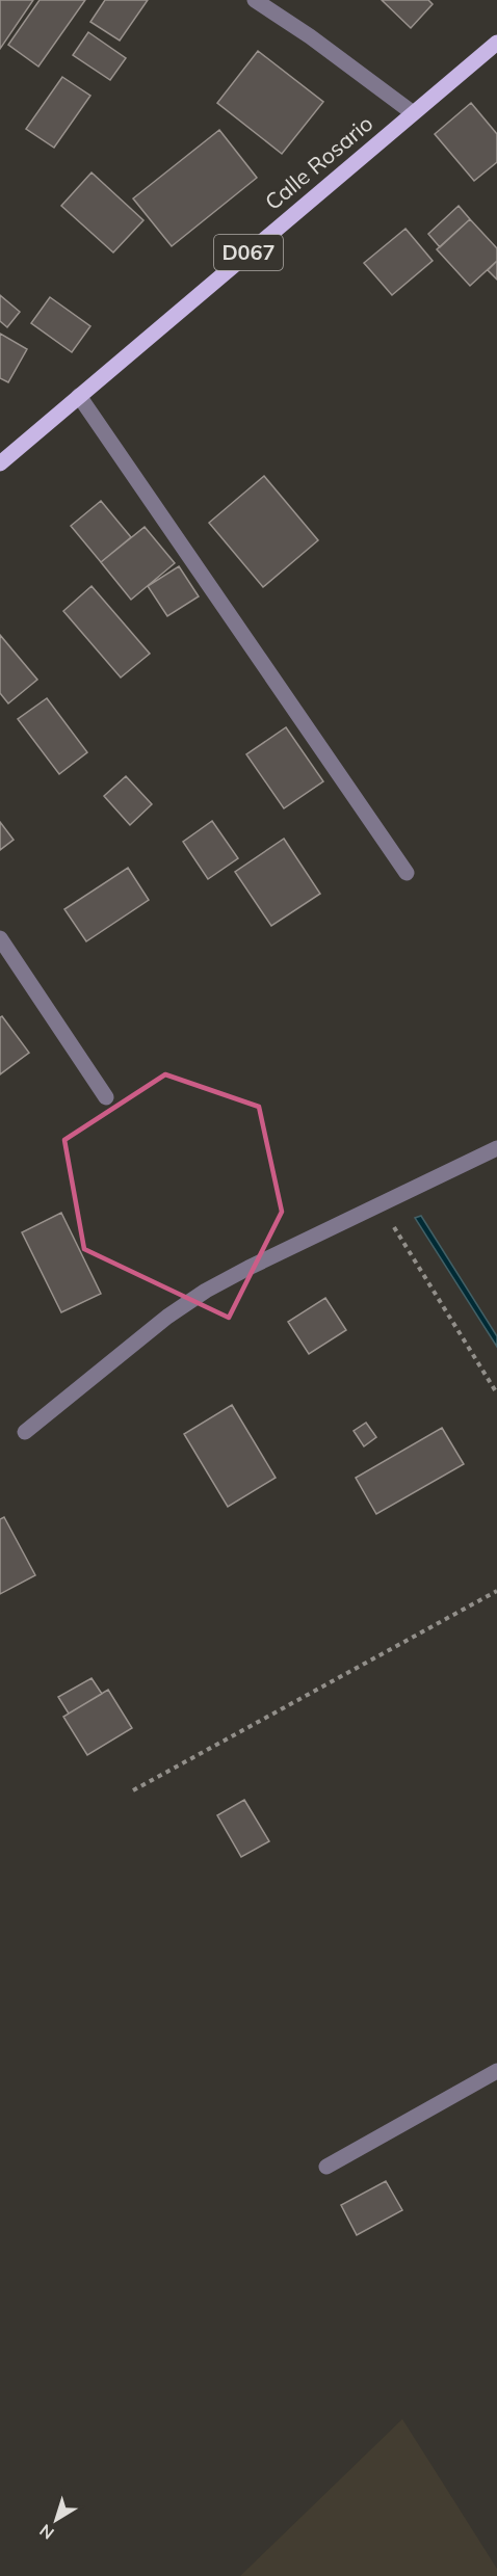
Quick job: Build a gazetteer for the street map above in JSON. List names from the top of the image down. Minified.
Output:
{"streets":{"main road":["Calle Rosario","D067"]},"north":"bottom left"}
